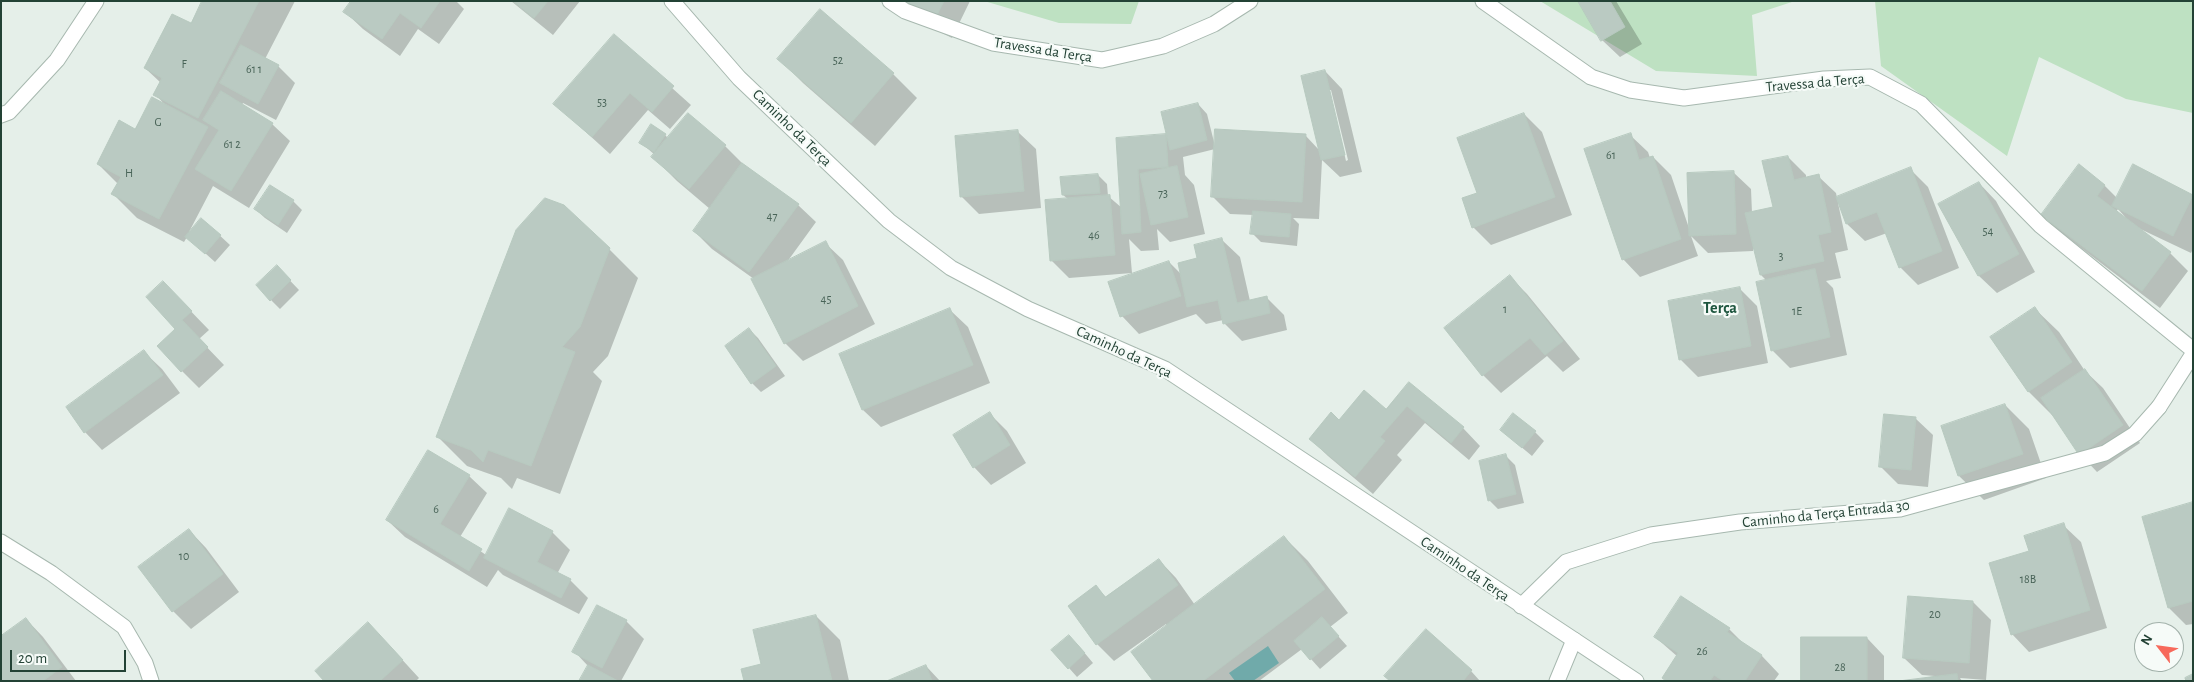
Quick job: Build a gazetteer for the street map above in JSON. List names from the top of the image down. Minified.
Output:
{"streets":{"street":["Travessa da Terça","Caminho da Terça","Caminho da Terça Entrada 30"]},"crossings":[["Caminho da Terça","Caminho da Terça Entrada 30"]],"districts":["Terça"],"house_numbers":["52","F","61 1","53","G","61 2","61","H","73","47","54","46","3","45","1","1E","6","10","18B","20","26","28"],"scale_bar":"20 m","north":"top left"}
